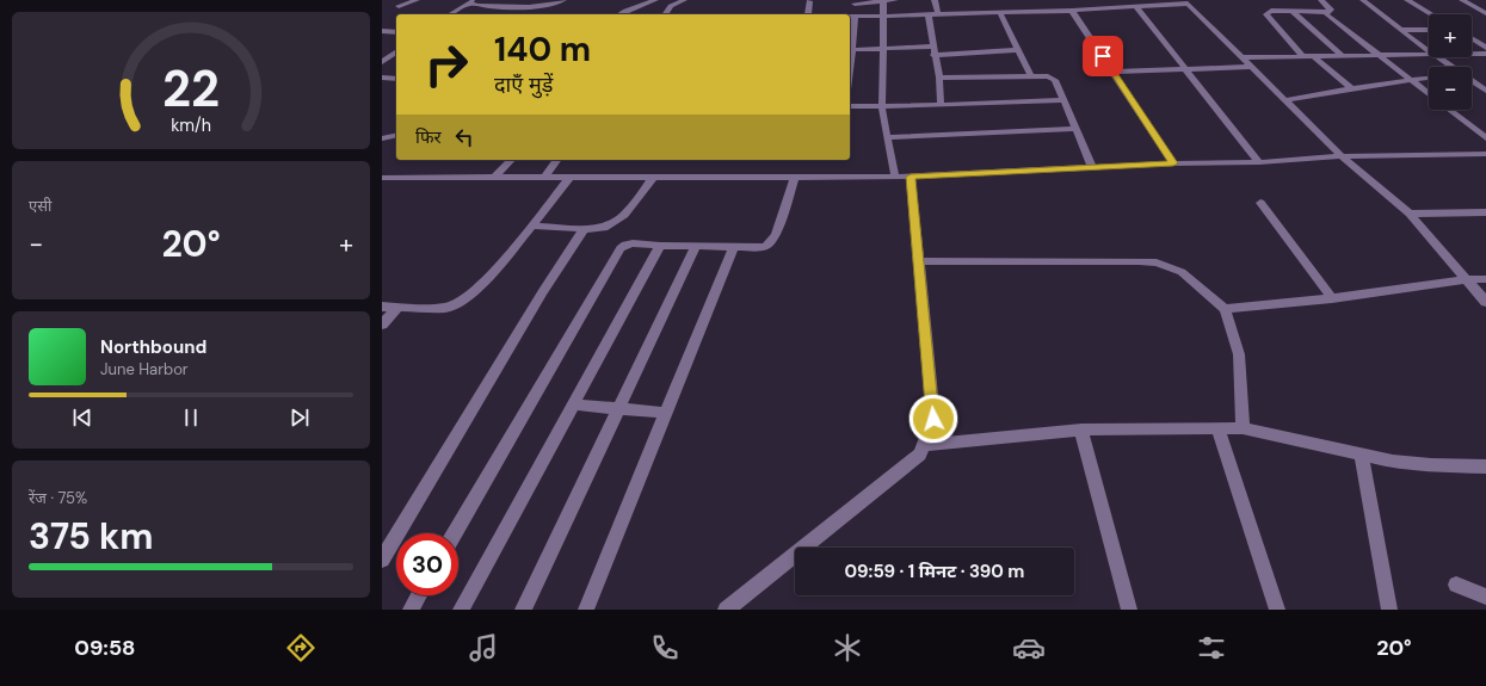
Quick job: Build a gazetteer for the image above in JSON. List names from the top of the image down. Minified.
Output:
{"page":{"map_buttons":["+","−"],"turn":["140 m","दाएँ मुड़ें"],"then":"फिर","tile":["एसी",["रेंज · 75%","375 km"]],"heat":["−","20°","+"],"song":["Northbound","June Harbor"],"limit":"30","trip":"09:59 · 1 मिनट · 390 m","tabs":["09:58","20°"],"gauge":["22","km/h"]}}
